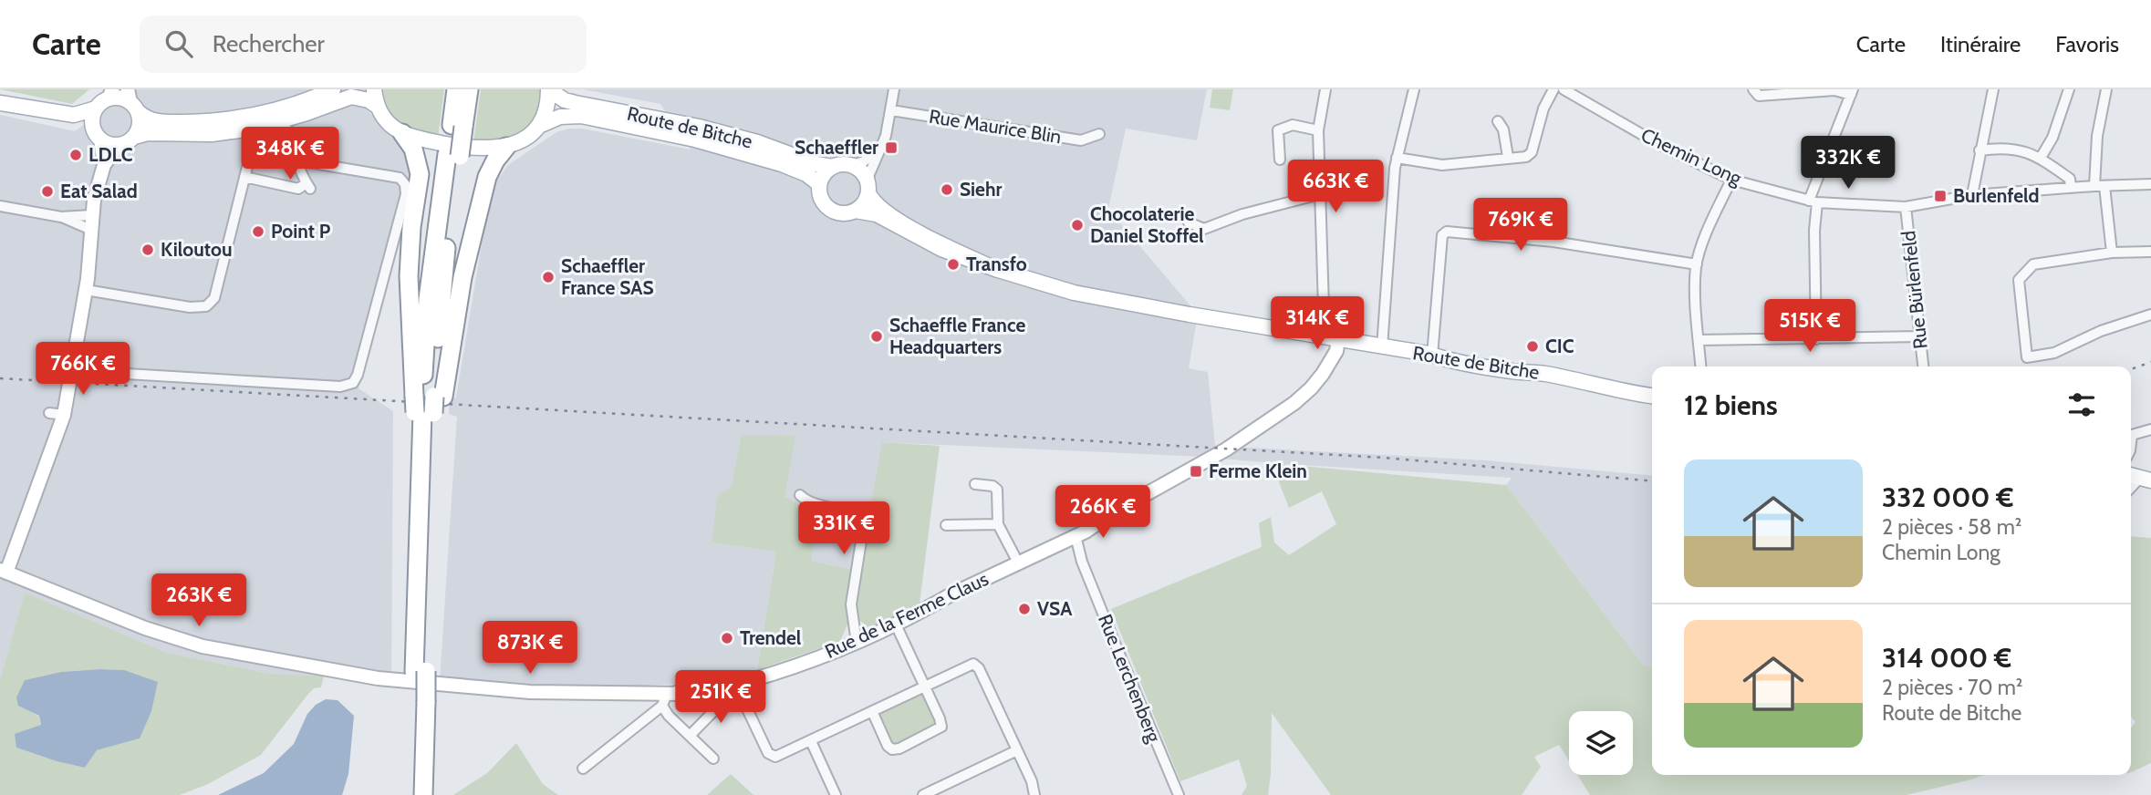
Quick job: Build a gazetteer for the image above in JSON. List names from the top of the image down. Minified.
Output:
{"streets":{"main road":["Route de Bitche"],"street":["Rue Maurice Blin","Chemin Long","Rue Bürlenfeld","Rue de la Ferme Claus","Rue Lerchenberg"]},"crossings":[["Route de Bitche","Rue de la Ferme Claus"],["Chemin Long","Rue Bürlenfeld"],["Rue de la Ferme Claus","Rue Lerchenberg"]],"places":{"transit":["Schaeffler","Burlenfeld","Ferme Klein"],"other":["LDLC","Siehr","Eat Salad","Chocolaterie Daniel Stoffel","Point P","Kiloutou","Transfo","Schaeffler France SAS","Schaeffle France Headquarters","CIC","VSA","Trendel"]},"page":{"header":"Carte","search":"Rechercher","nav":["Carte","Itinéraire","Favoris"],"price":["348K €","332K €","663K €","769K €","314K €","515K €","766K €","266K €","331K €","263K €","873K €","251K €"],"heading":"12 biens","list":[{"name":"332 000 €","note":"2 pièces · 58 m² · Chemin Long"},{"name":"314 000 €","note":"2 pièces · 70 m² · Route de Bitche"}]}}
